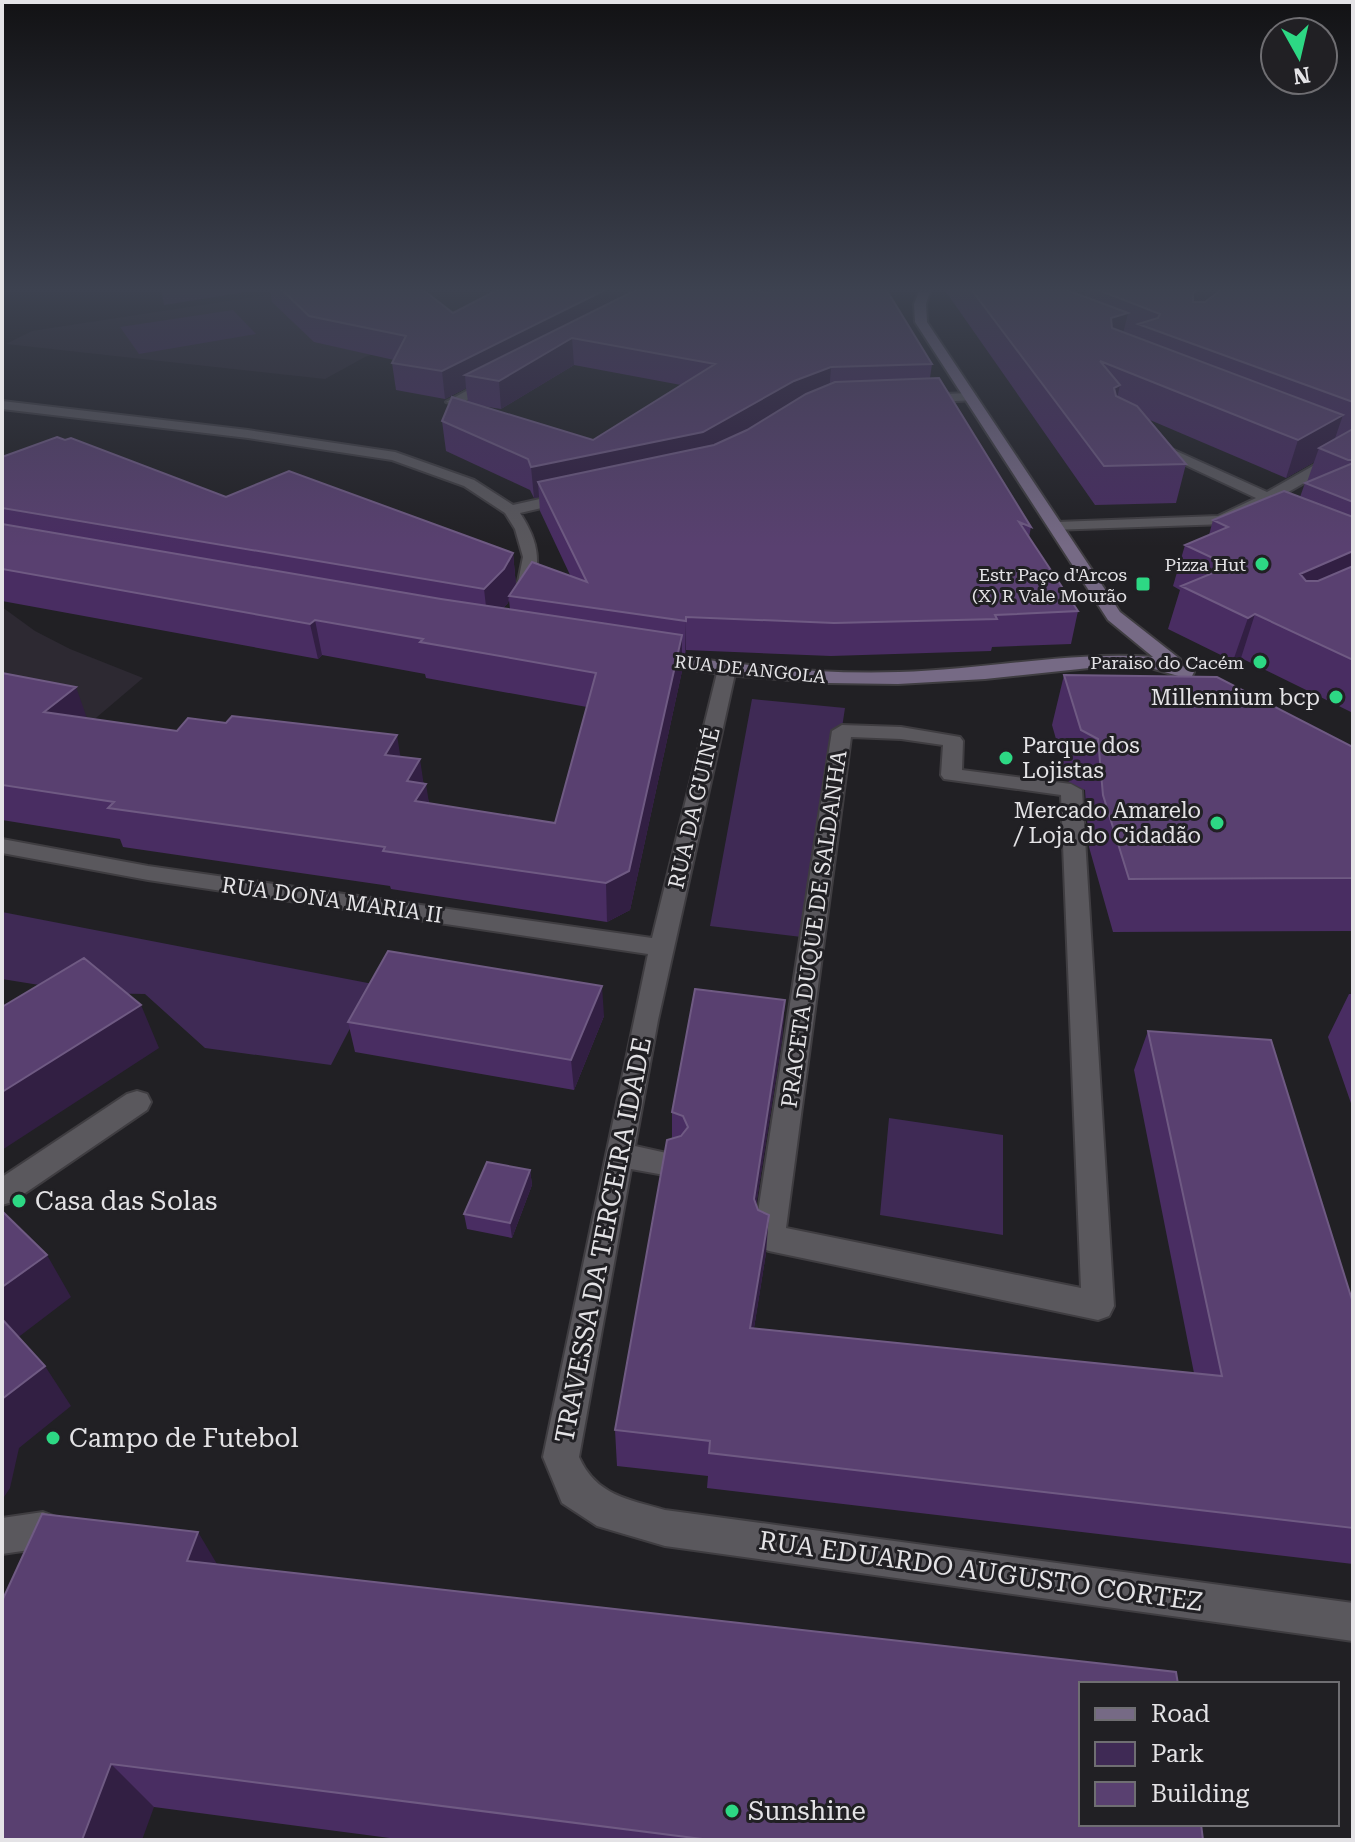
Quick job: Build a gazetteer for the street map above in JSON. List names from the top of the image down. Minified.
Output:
{"streets":{"street":["RUA DE ANGOLA","RUA DA GUINÉ","RUA DONA MARIA II","PRACETA DUQUE DE SALDANHA","TRAVESSA DA TERCEIRA IDADE","RUA EDUARDO AUGUSTO CORTEZ"]},"crossings":[["RUA DE ANGOLA","RUA DA GUINÉ"],["RUA DA GUINÉ","RUA DONA MARIA II"],["RUA DA GUINÉ","TRAVESSA DA TERCEIRA IDADE"],["RUA DONA MARIA II","TRAVESSA DA TERCEIRA IDADE"],["TRAVESSA DA TERCEIRA IDADE","RUA EDUARDO AUGUSTO CORTEZ"]],"places":{"other":["Pizza Hut","Paraiso do Cacém","Millennium bcp","Parque dos Lojistas","Mercado Amarelo / Loja do Cidadão","Casa das Solas","Campo de Futebol","Sunshine"],"transit":["Estr Paço d'Arcos (X) R Vale Mourão"]},"legend":["Road","Park","Building"],"north":"bottom"}
